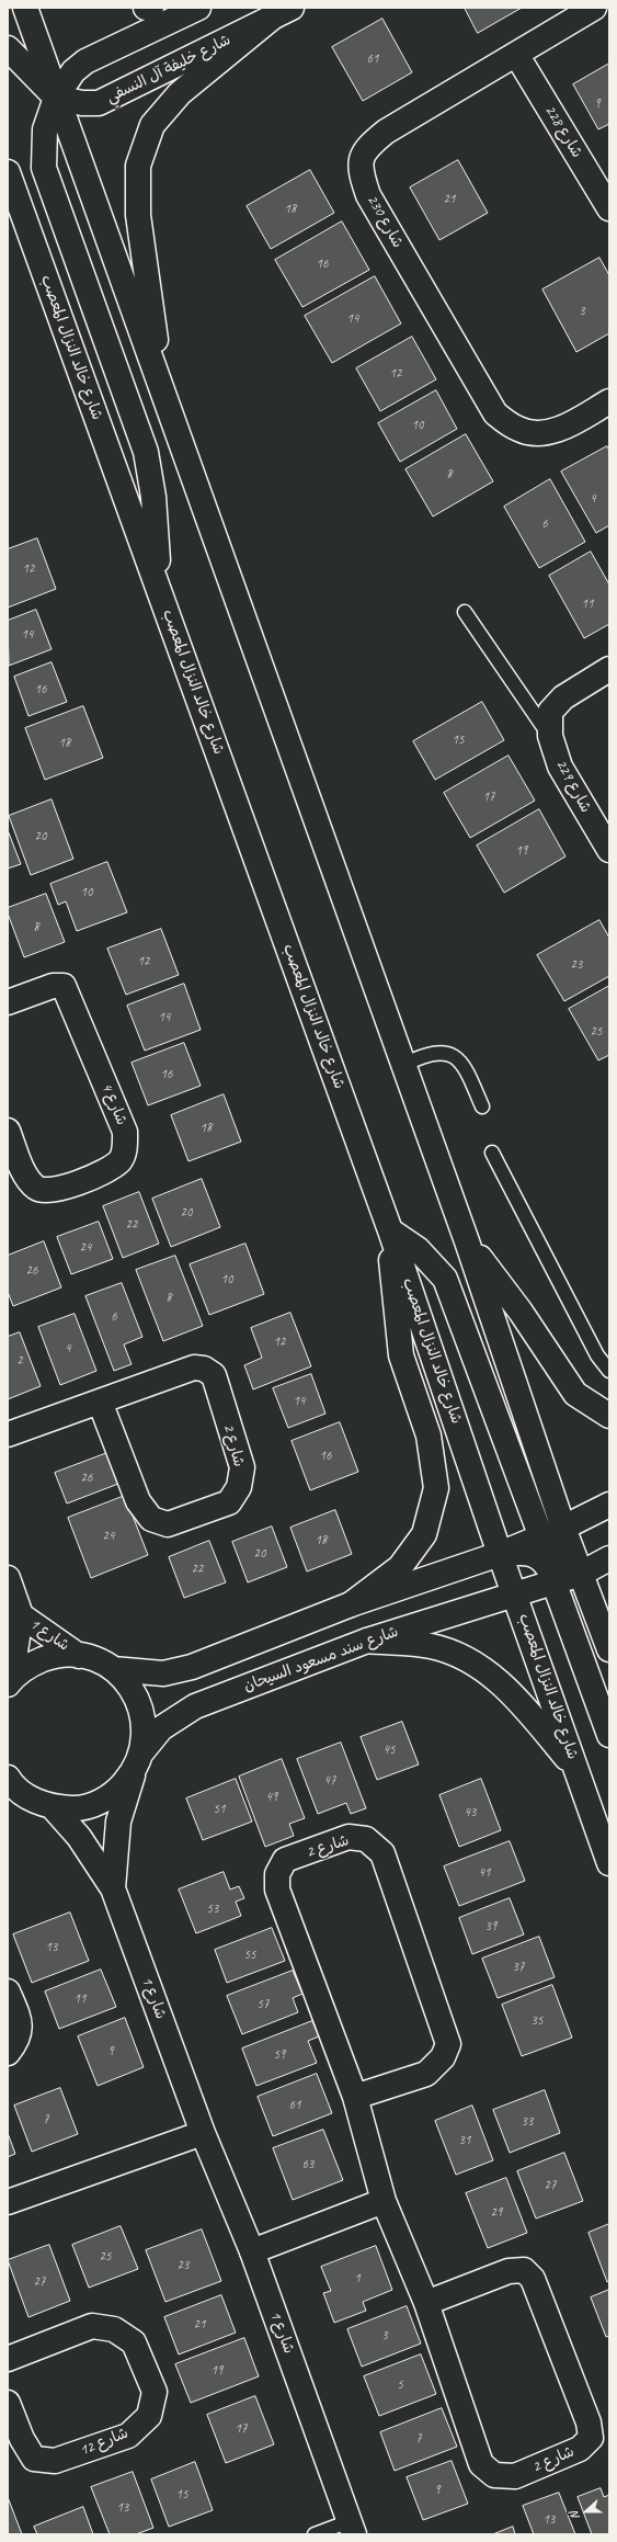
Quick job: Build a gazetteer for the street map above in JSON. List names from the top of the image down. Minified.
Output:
{"streets":{"main road":["شارع خليفة آل النسفي","شارع 228","شارع 230","شارع خالد النزال المعصب","شارع 229","شارع 4","شارع 2","شارع 1","شارع سند مسعود السيحان","شارع 12"]},"crossings":[["شارع 228","شارع 230"],["شارع خالد النزال المعصب","شارع سند مسعود السيحان"],["شارع 1","شارع سند مسعود السيحان"]],"house_numbers":["61","9","21","18","16","3","14","12","10","8","4","6","12","11","14","16","15","18","17","20","19","10","8","12","23","14","25","16","18","20","22","24","26","10","8","6","12","4","2","14","16","26","24","18","20","22","45","47","49","51","43","41","53","39","13","55","37","11","57","35","9","59","61","7","33","31","63","27","29","25","23","1","27","21","3","19","5","17","7","9","15","13","13"],"north":"left"}
